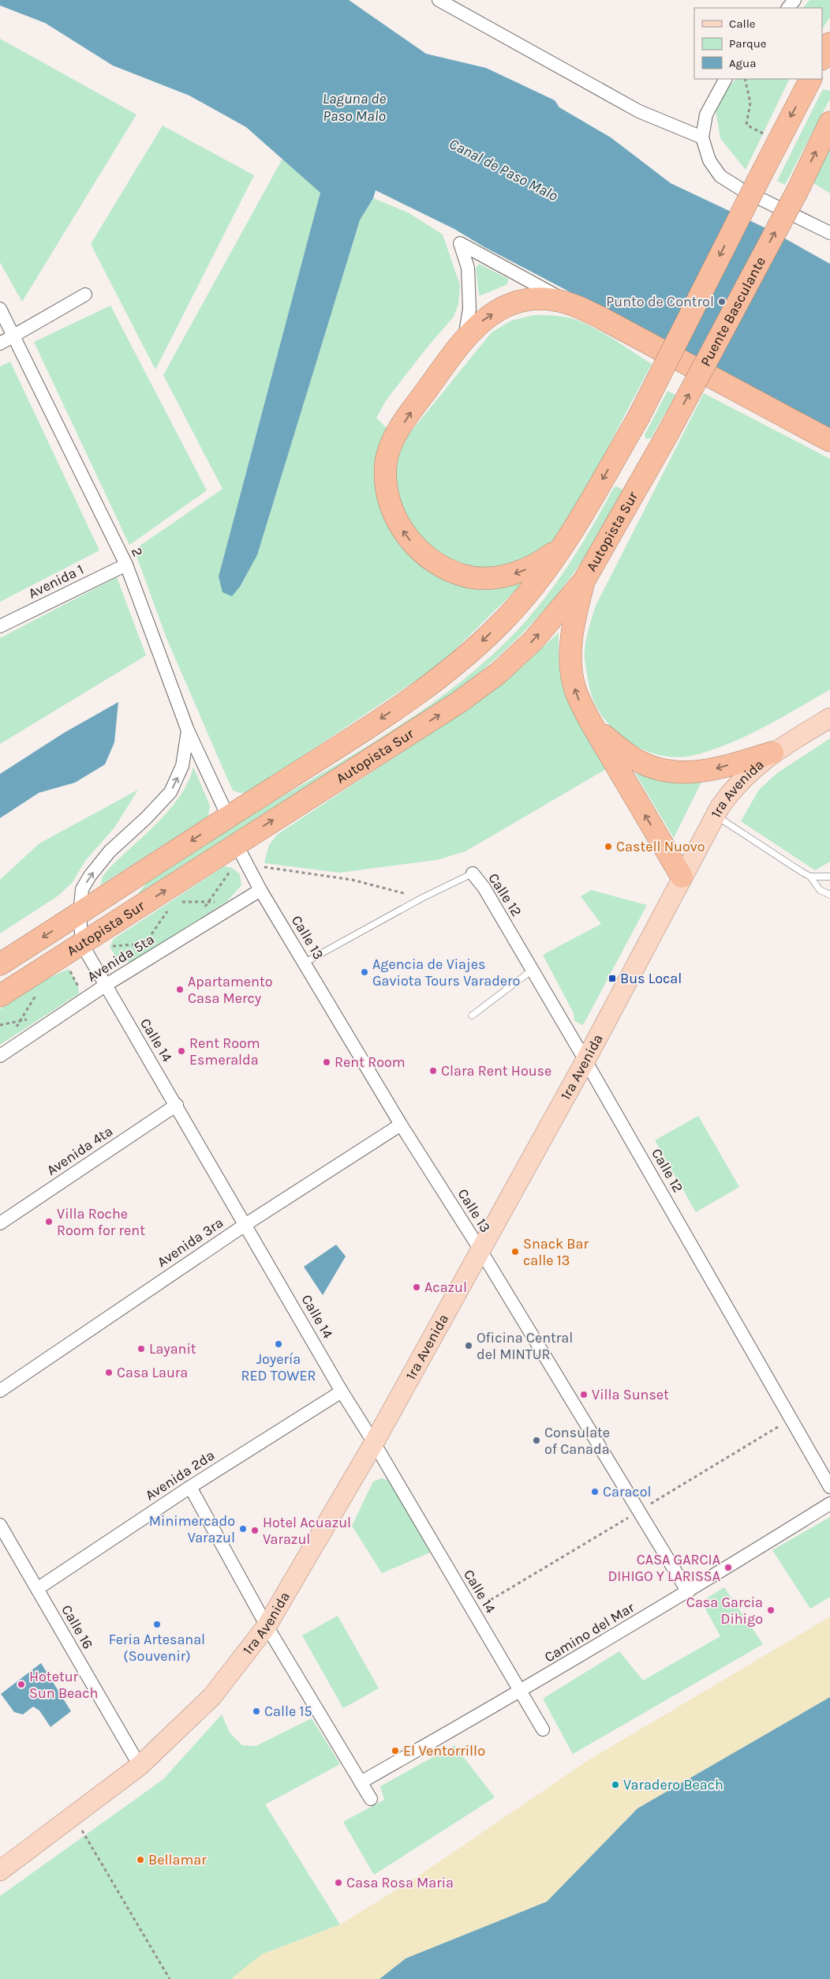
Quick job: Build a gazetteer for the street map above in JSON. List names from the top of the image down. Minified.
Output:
{"streets":{"highway":["Puente Basculante","Autopista Sur"],"main road":["1ra Avenida"],"street":["2","Avenida 1","Calle 12","Calle 13","Avenida 5ta","Calle 14","Avenida 4ta","Avenida 3ra","Avenida 2da","Calle 16","Camino del Mar"]},"crossings":[["Puente Basculante","Autopista Sur"],["Autopista Sur","2"],["Autopista Sur","Calle 13"],["Autopista Sur","Calle 14"],["2","Avenida 1"],["2","Calle 14"],["1ra Avenida","Calle 12"],["1ra Avenida","Calle 13"],["1ra Avenida","Calle 14"],["1ra Avenida","Calle 16"],["Calle 13","Avenida 5ta"],["Calle 13","Avenida 3ra"],["Calle 13","Camino del Mar"],["Avenida 5ta","Calle 14"],["Calle 14","Avenida 4ta"],["Calle 14","Avenida 3ra"],["Calle 14","Avenida 2da"],["Calle 14","Camino del Mar"],["Avenida 2da","Calle 16"]],"one_way":["Puente Basculante"],"water":["Laguna de Paso Malo","Canal de Paso Malo"],"places":{"other":["Punto de Control","Castell Nuovo","Agencia de Viajes Gaviota Tours Varadero","Apartamento Casa Mercy","Rent Room Esmeralda","Rent Room","Clara Rent House","Villa Roche Room for rent","Snack Bar calle 13","Acazul","Joyería RED TOWER","Oficina Central del MINTUR","Layanit","Casa Laura","Villa Sunset","Consulate of Canada","Caracol","Minimercado Varazul","Hotel Acuazul Varazul","CASA GARCIA DIHIGO Y LARISSA","Casa Garcia Dihigo","Feria Artesanal (Souvenir)","Hotetur Sun Beach","Calle 15","El Ventorrillo","Varadero Beach","Bellamar","Casa Rosa Maria"],"transit":["Bus Local"]},"legend":["Calle","Parque","Agua"]}
